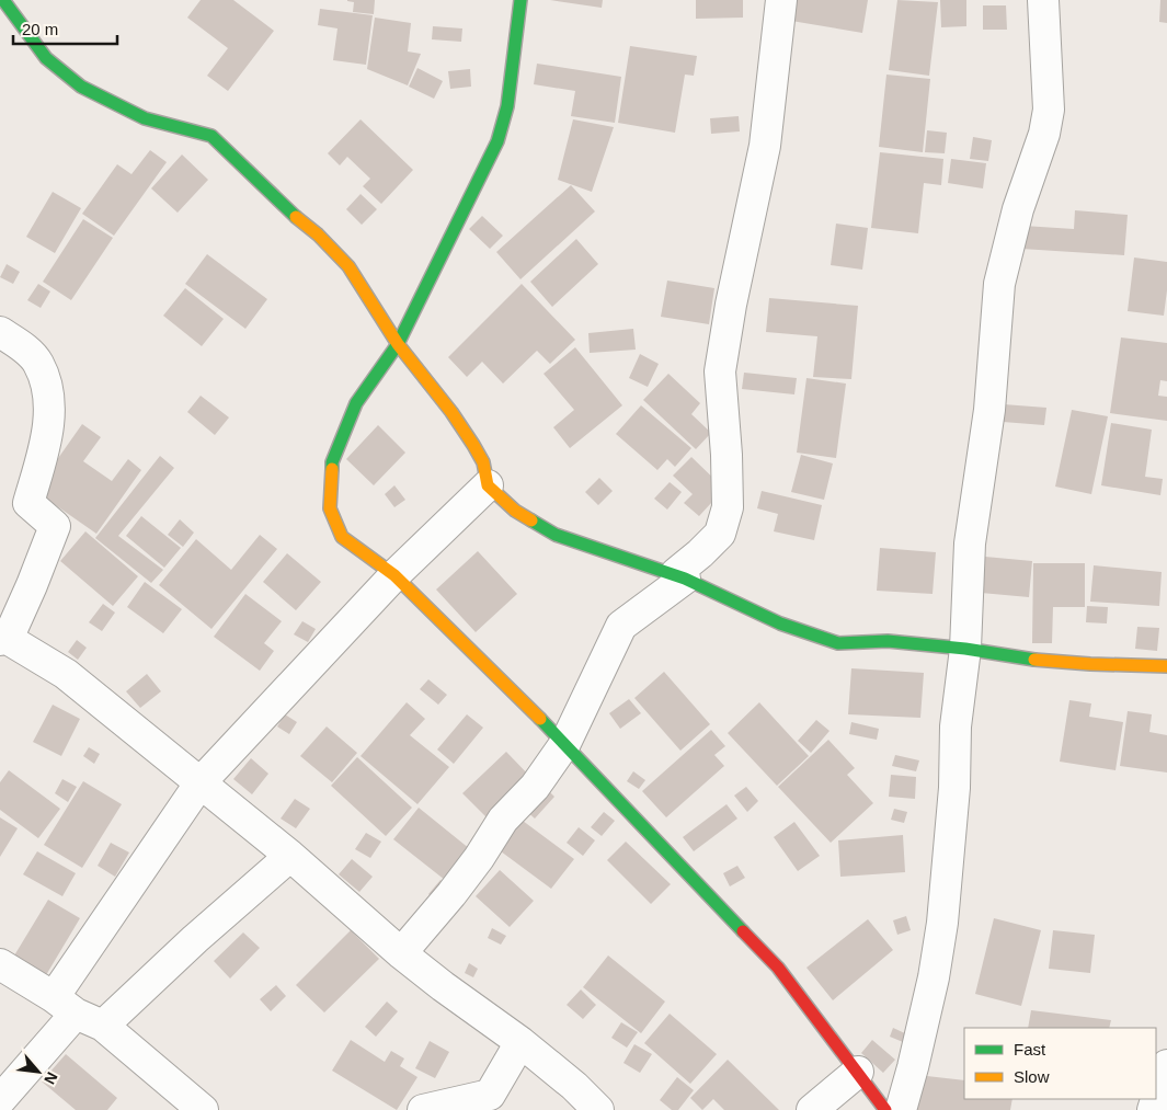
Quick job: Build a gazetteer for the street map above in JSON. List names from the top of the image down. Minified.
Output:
{"legend":["Fast","Slow"],"scale_bar":"20 m","north":"bottom right"}
